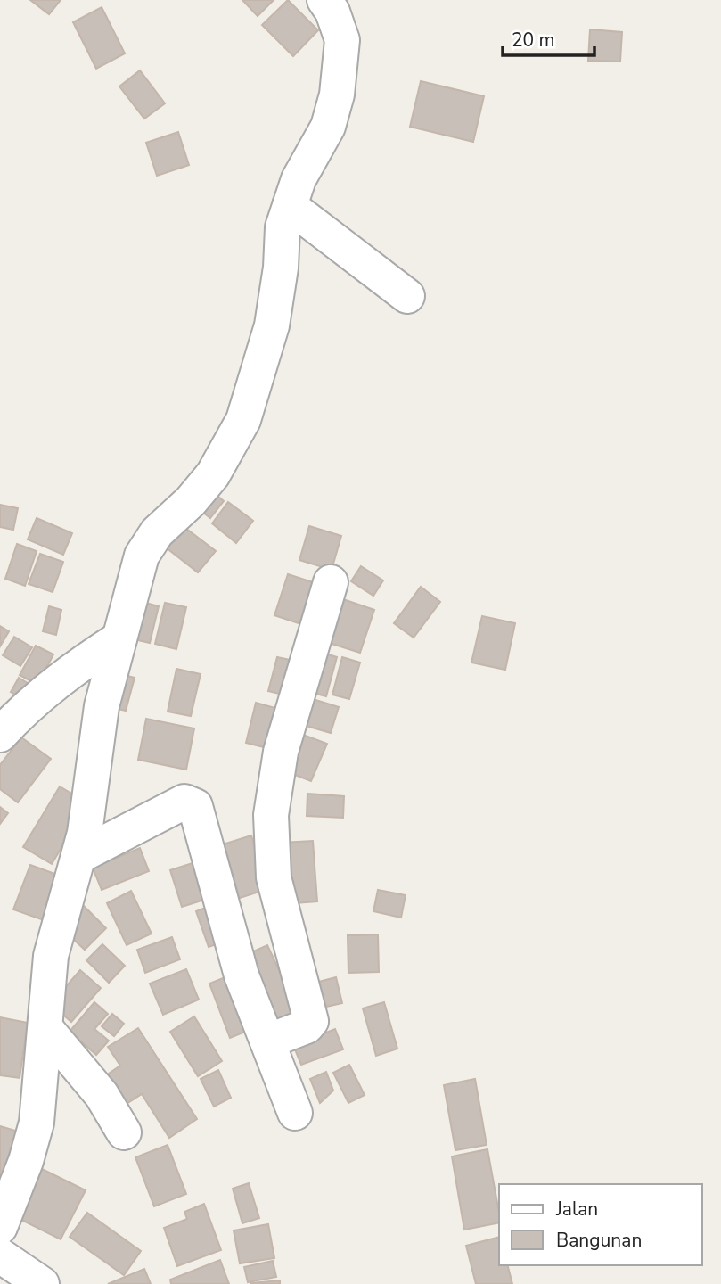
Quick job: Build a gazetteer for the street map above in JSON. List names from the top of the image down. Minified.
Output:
{"legend":["Jalan","Bangunan"],"scale_bar":"20 m"}
